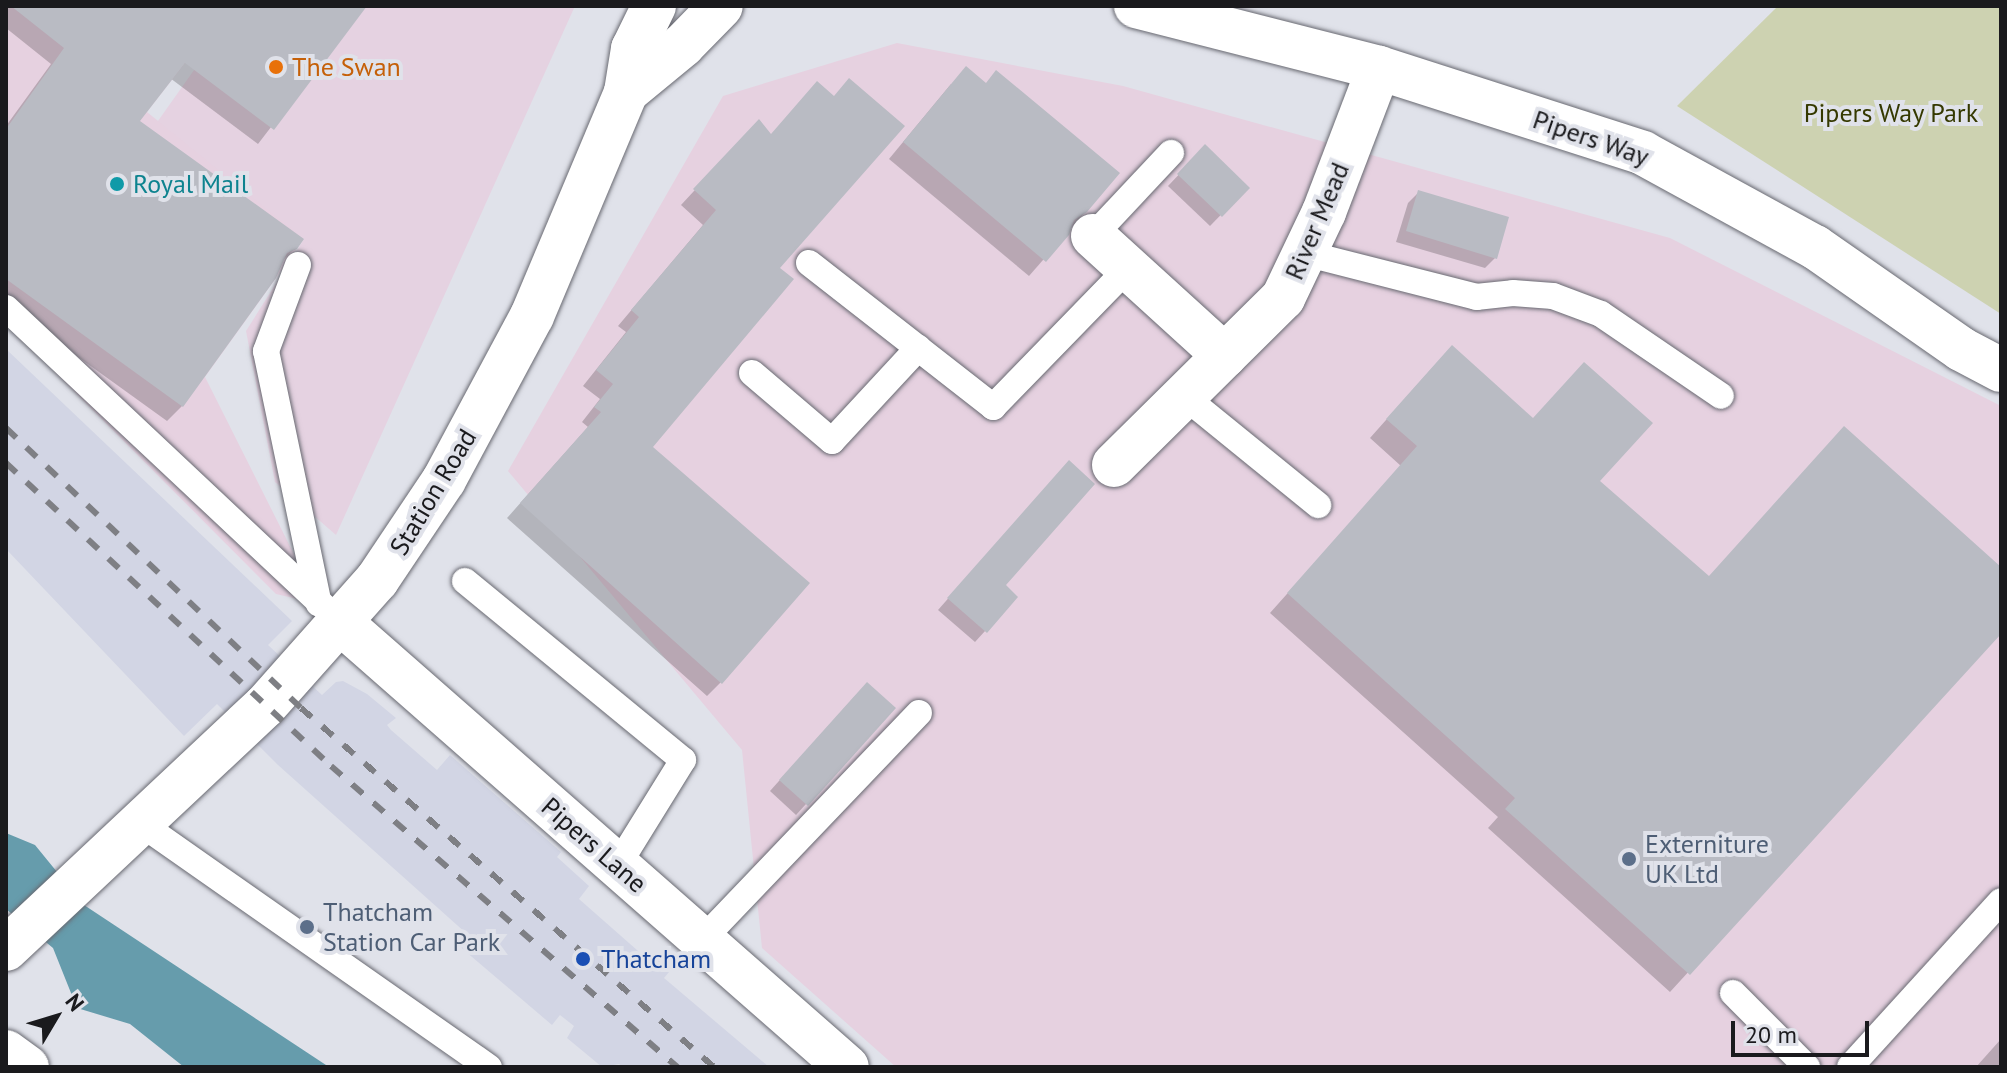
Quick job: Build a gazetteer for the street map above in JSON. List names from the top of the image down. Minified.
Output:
{"streets":{"street":["Pipers Way","River Mead","Station Road","Pipers Lane"]},"crossings":[["Pipers Way","River Mead"],["Station Road","Pipers Lane"]],"parks":["Pipers Way Park"],"places":["The Swan","Royal Mail","Externiture UK Ltd","Thatcham Station Car Park","Thatcham"],"scale_bar":"20 m","north":"top right"}
